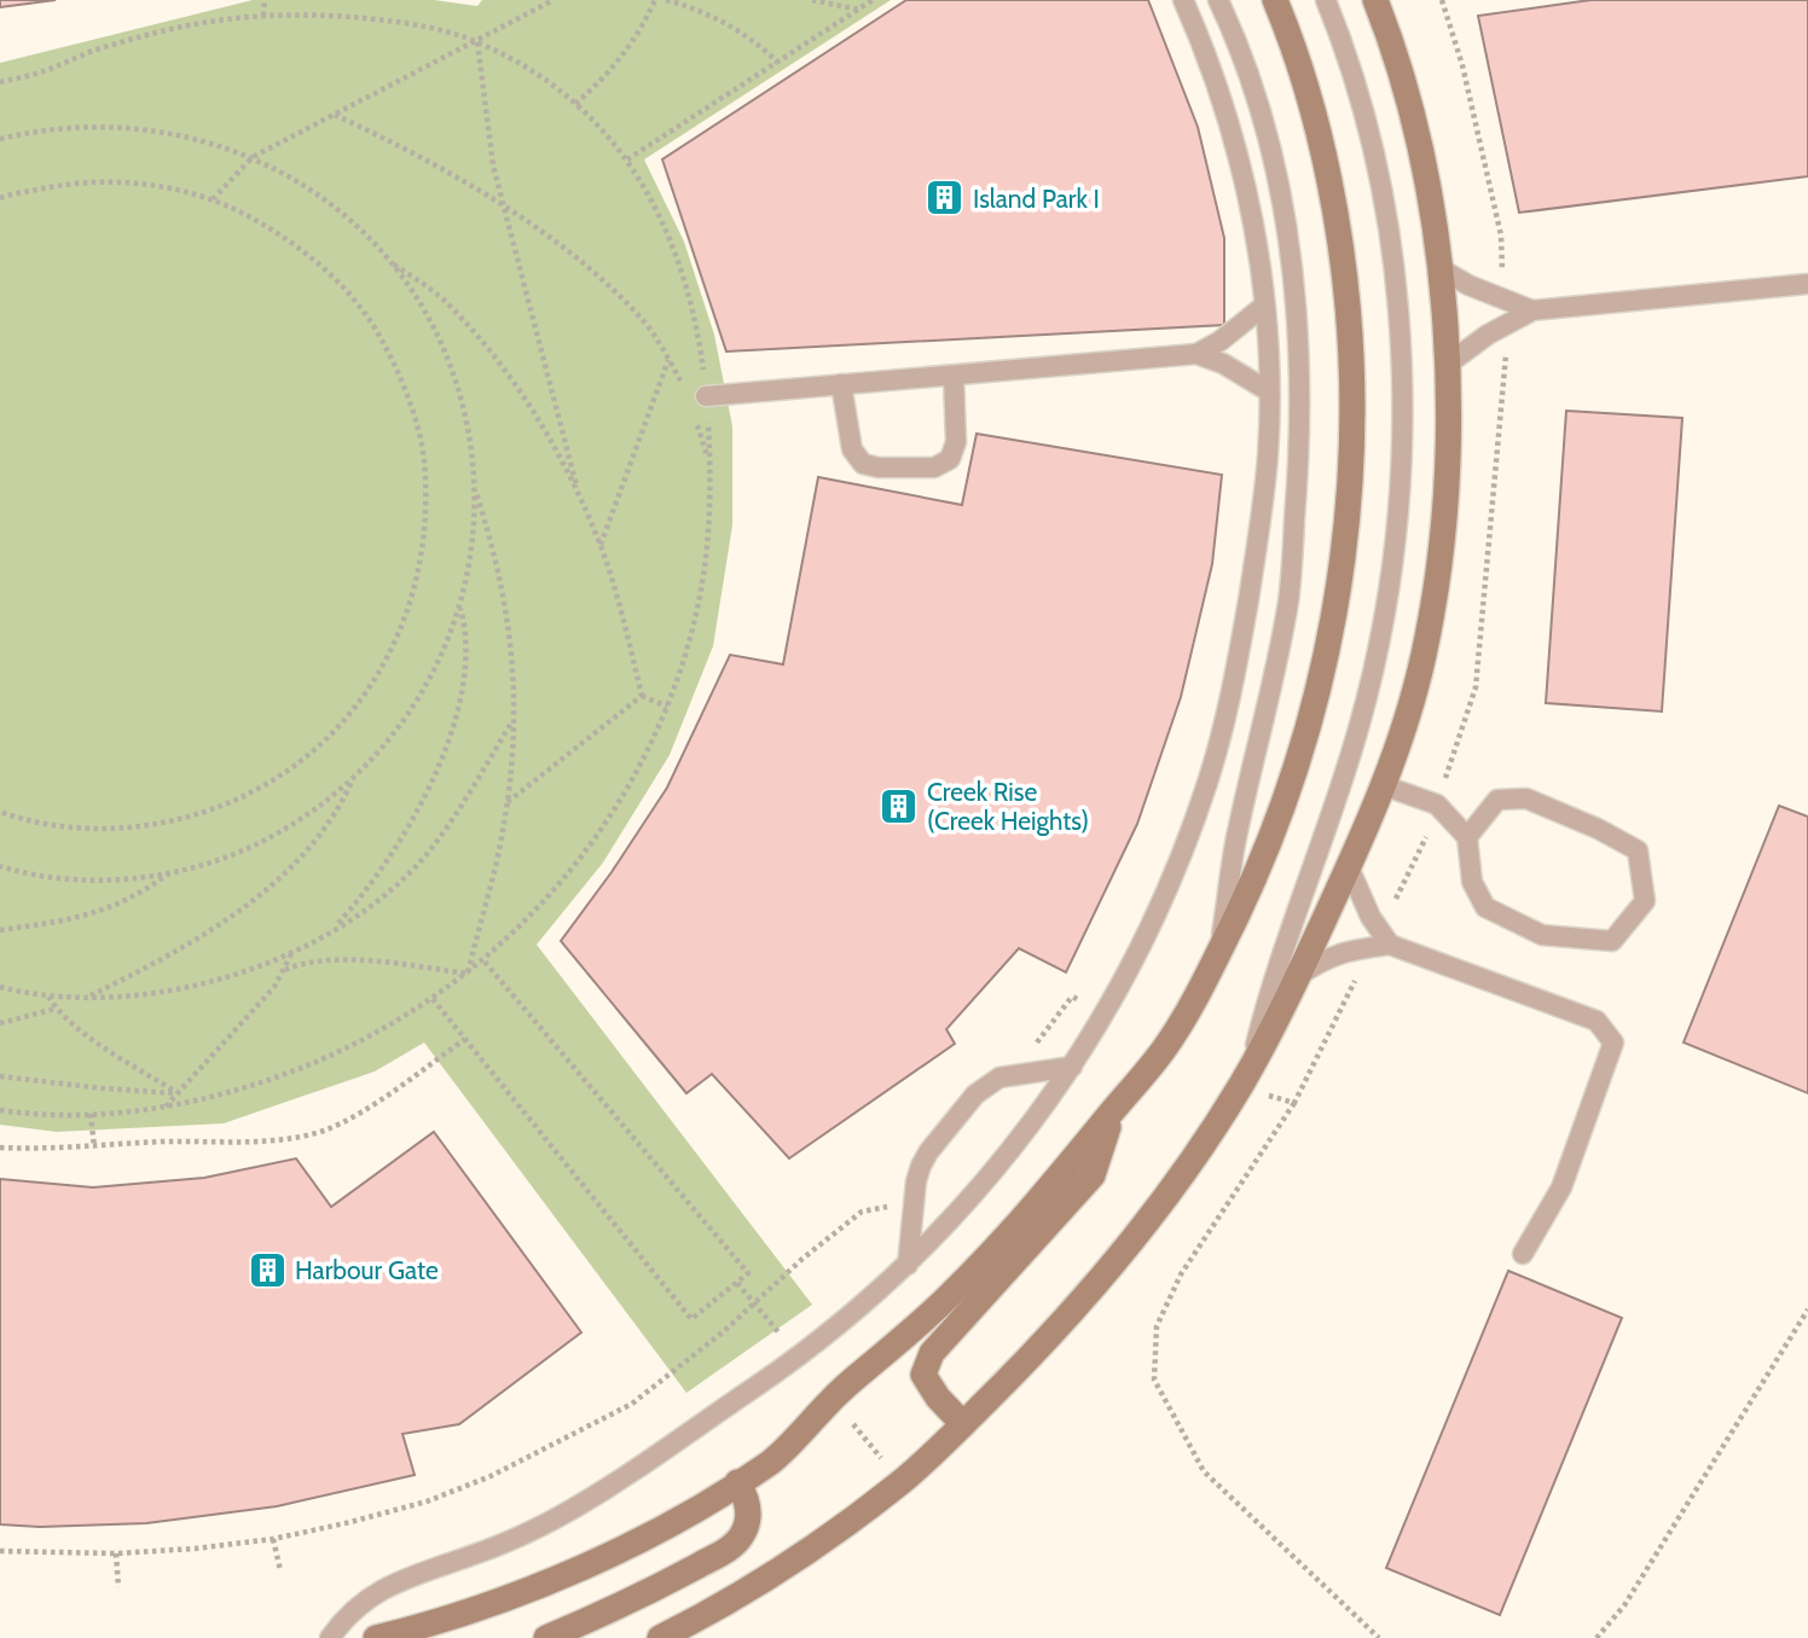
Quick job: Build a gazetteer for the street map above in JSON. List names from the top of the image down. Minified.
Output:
{"places":{"building":["Island Park I","Creek Rise (Creek Heights)","Harbour Gate"]}}
